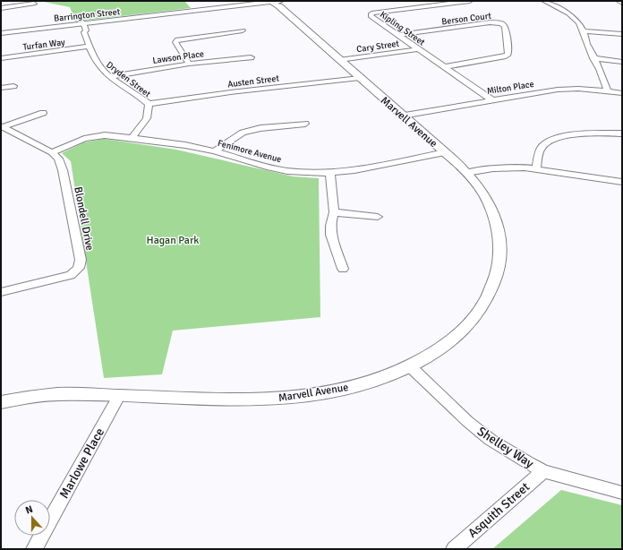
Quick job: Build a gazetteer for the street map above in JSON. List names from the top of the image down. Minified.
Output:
{"streets":{"street":["Barrington Street","Berson Court","Kipling Street","Turfan Way","Cary Street","Lawson Place","Dryden Street","Austen Street","Milton Place","Marvell Avenue","Fenimore Avenue","Blondell Drive","Shelley Way","Marlowe Place","Asquith Street"]},"crossings":[["Barrington Street","Dryden Street"],["Barrington Street","Marvell Avenue"],["Berson Court","Kipling Street"],["Kipling Street","Cary Street"],["Kipling Street","Milton Place"],["Turfan Way","Dryden Street"],["Cary Street","Marvell Avenue"],["Lawson Place","Dryden Street"],["Dryden Street","Austen Street"],["Dryden Street","Fenimore Avenue"],["Austen Street","Marvell Avenue"],["Milton Place","Marvell Avenue"],["Marvell Avenue","Fenimore Avenue"],["Marvell Avenue","Shelley Way"],["Marvell Avenue","Marlowe Place"],["Fenimore Avenue","Blondell Drive"],["Shelley Way","Asquith Street"]],"parks":["Hagan Park"],"north":"top"}
